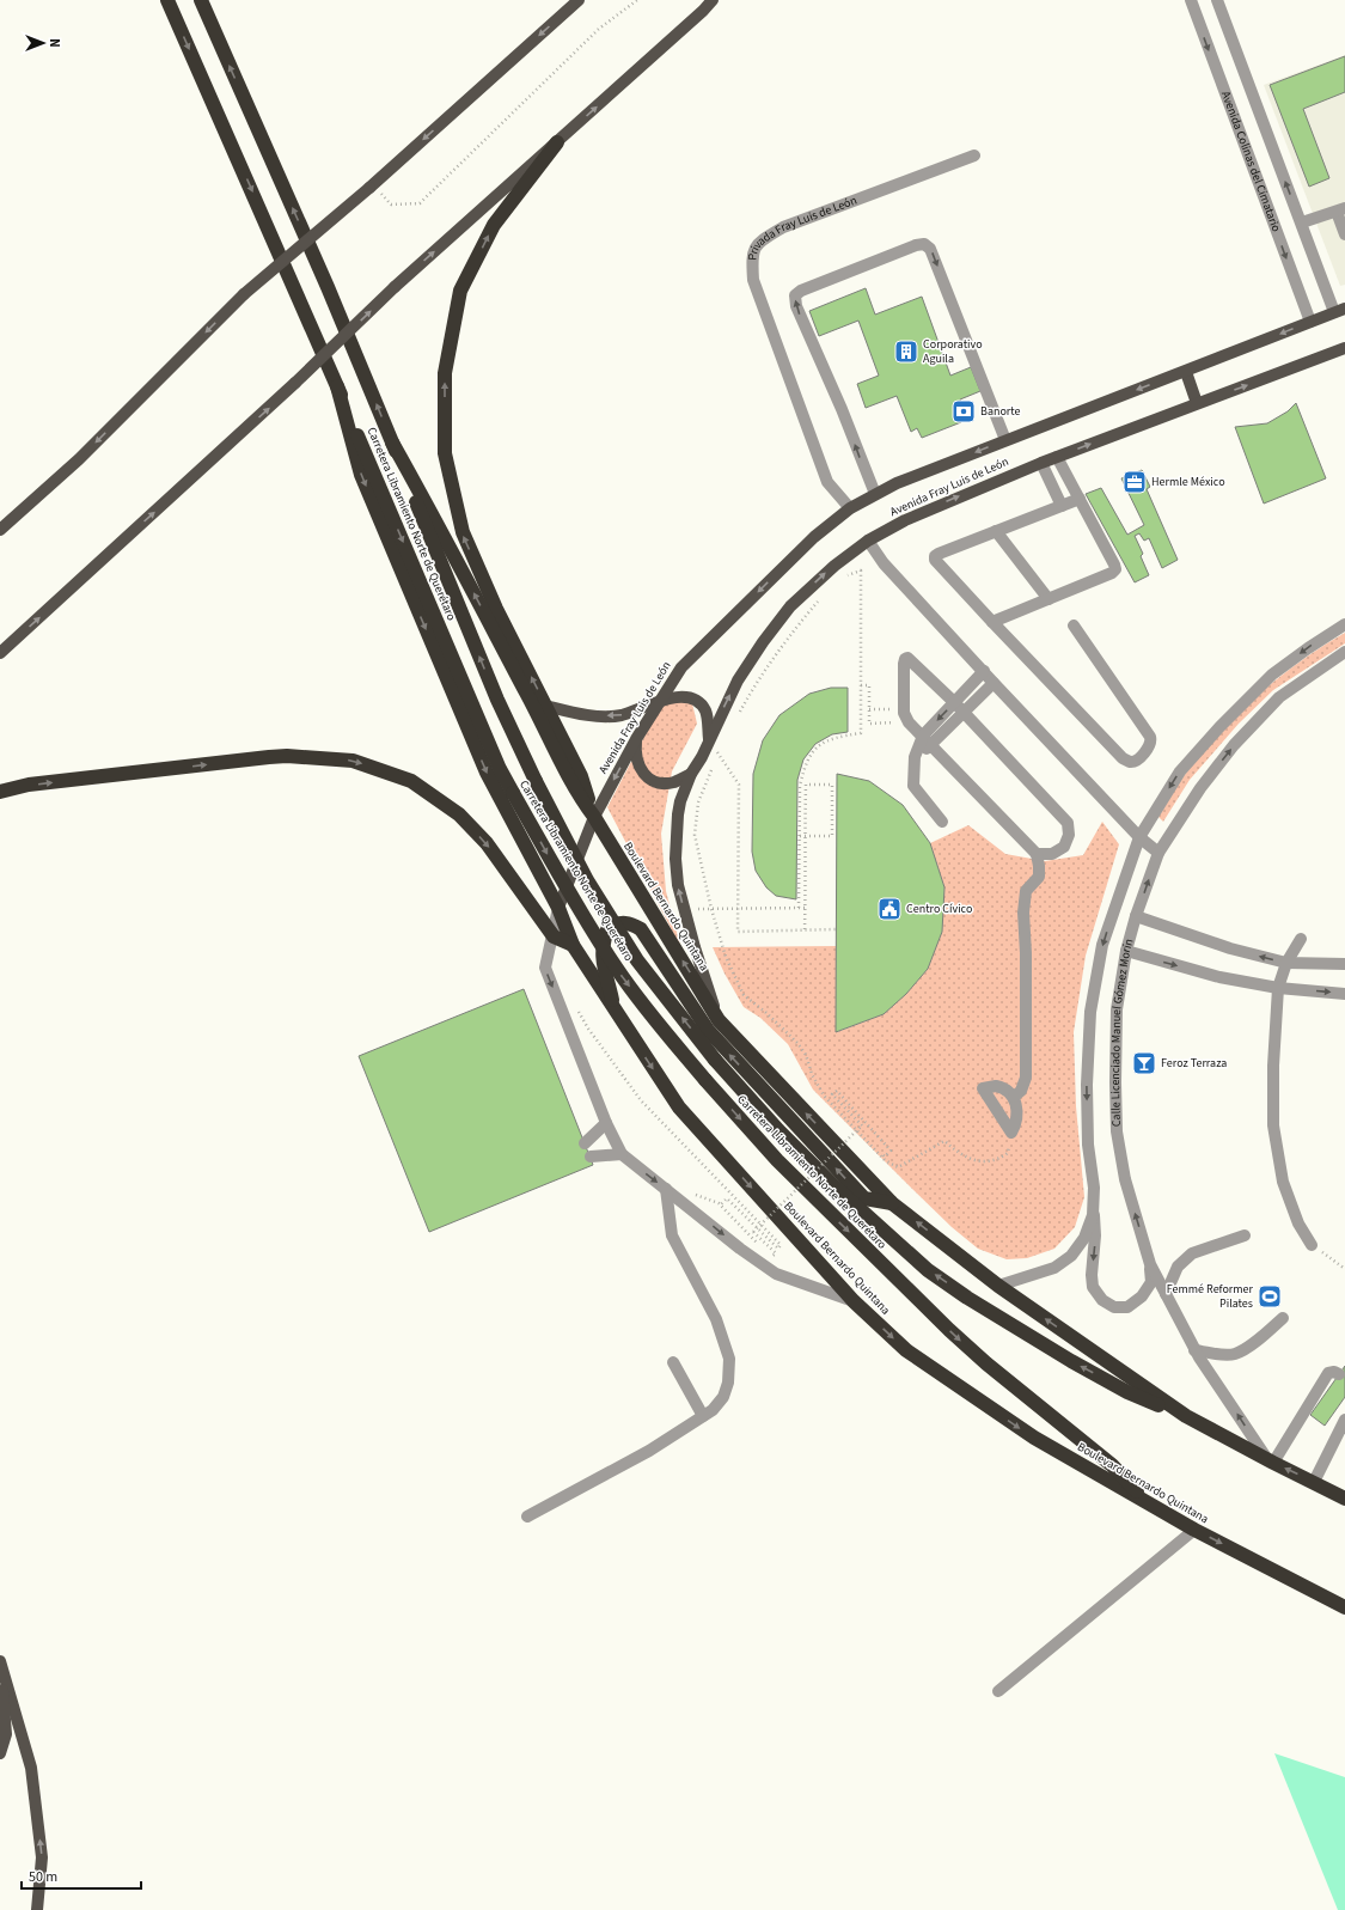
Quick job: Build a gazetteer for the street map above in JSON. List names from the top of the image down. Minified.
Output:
{"streets":{"highway":["Carretera Libramiento Norte de Querétaro","Boulevard Bernardo Quintana"],"main road":["Avenida Fray Luis de León"],"street":["Avenida Colinas del Cimatario","Privada Fray Luis de León","Calle Licenciado Manuel Gómez Morín"]},"crossings":[["Avenida Colinas del Cimatario","Avenida Fray Luis de León"],["Privada Fray Luis de León","Avenida Fray Luis de León"],["Avenida Fray Luis de León","Boulevard Bernardo Quintana"],["Carretera Libramiento Norte de Querétaro","Boulevard Bernardo Quintana"],["Boulevard Bernardo Quintana","Calle Licenciado Manuel Gómez Morín"]],"places":{"building":["Corporativo Aguila"],"bank":["Banorte"],"office":["Hermle México"],"public building":["Centro Cívico"],"bar":["Feroz Terraza"],"sports":["Femmé Reformer Pilates"]},"scale_bar":"50 m","north":"right"}
